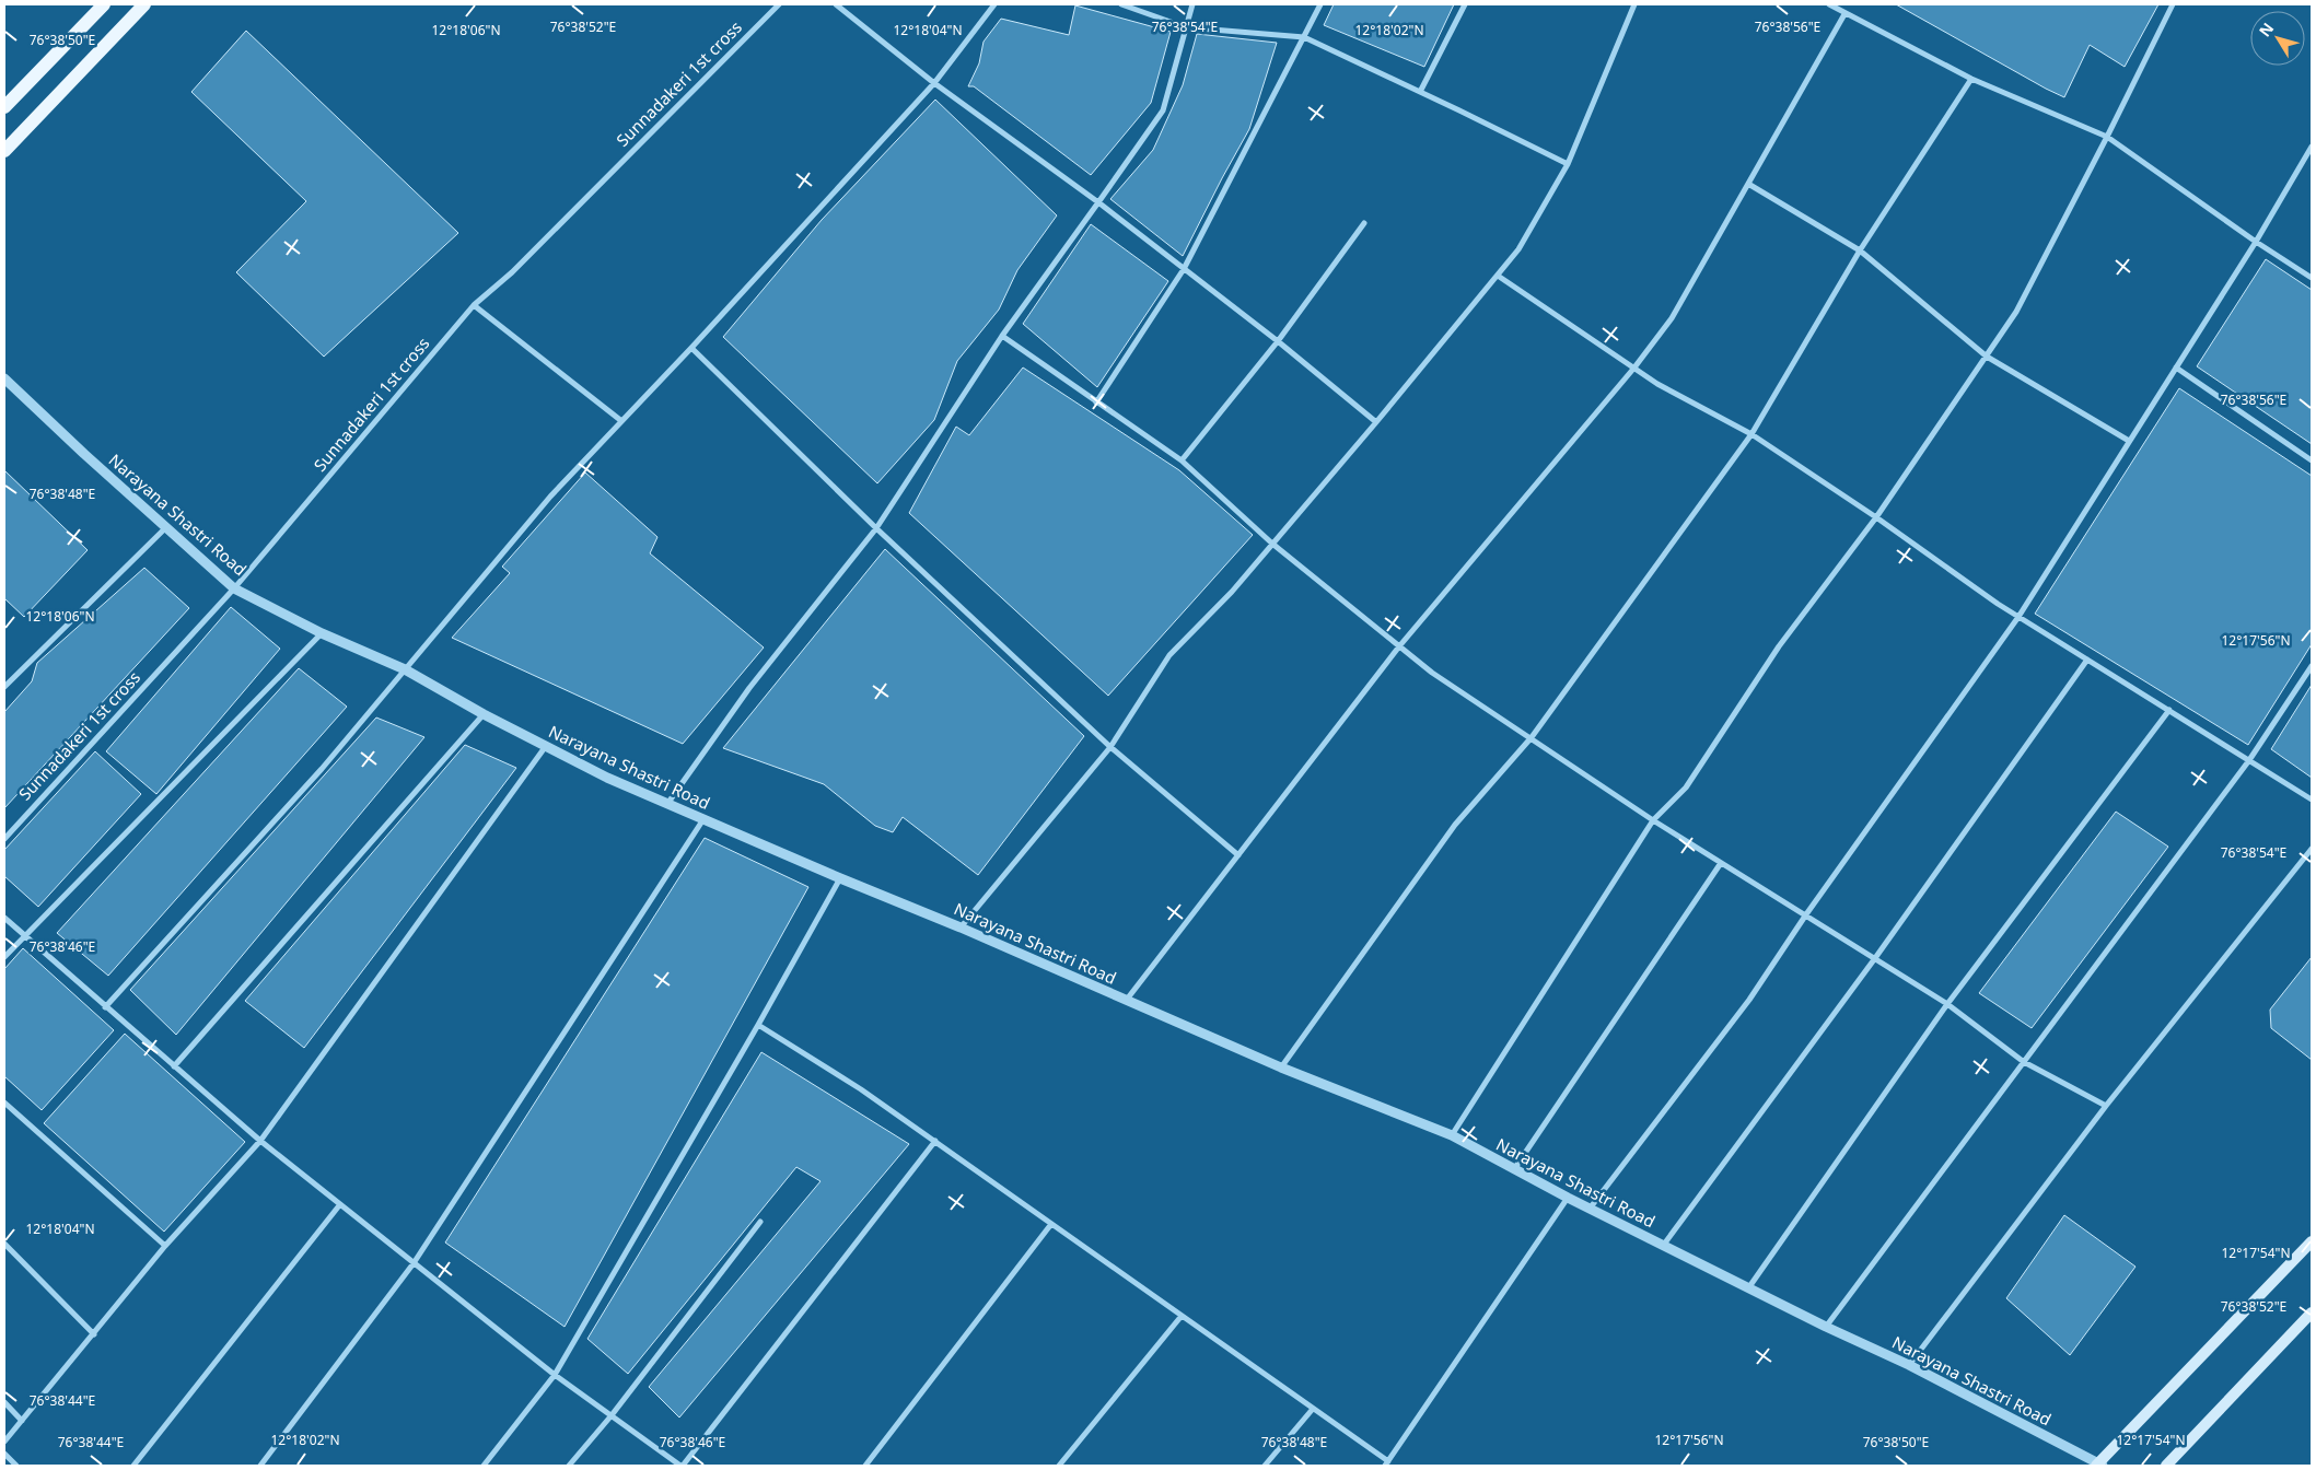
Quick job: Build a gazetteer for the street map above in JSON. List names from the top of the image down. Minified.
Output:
{"streets":{"street":["Sunnadakeri 1st cross","Narayana Shastri Road"]},"crossings":[["Sunnadakeri 1st cross","Narayana Shastri Road"]],"north":"top left","coordinates":["76°38'52\"E","76°38'54\"E","76°38'56\"E","12°18'06\"N","12°18'04\"N","12°18'02\"N","76°38'50\"E","76°38'48\"E","12°17'56\"N","76°38'46\"E","12°17'54\"N","76°38'44\"E"]}
